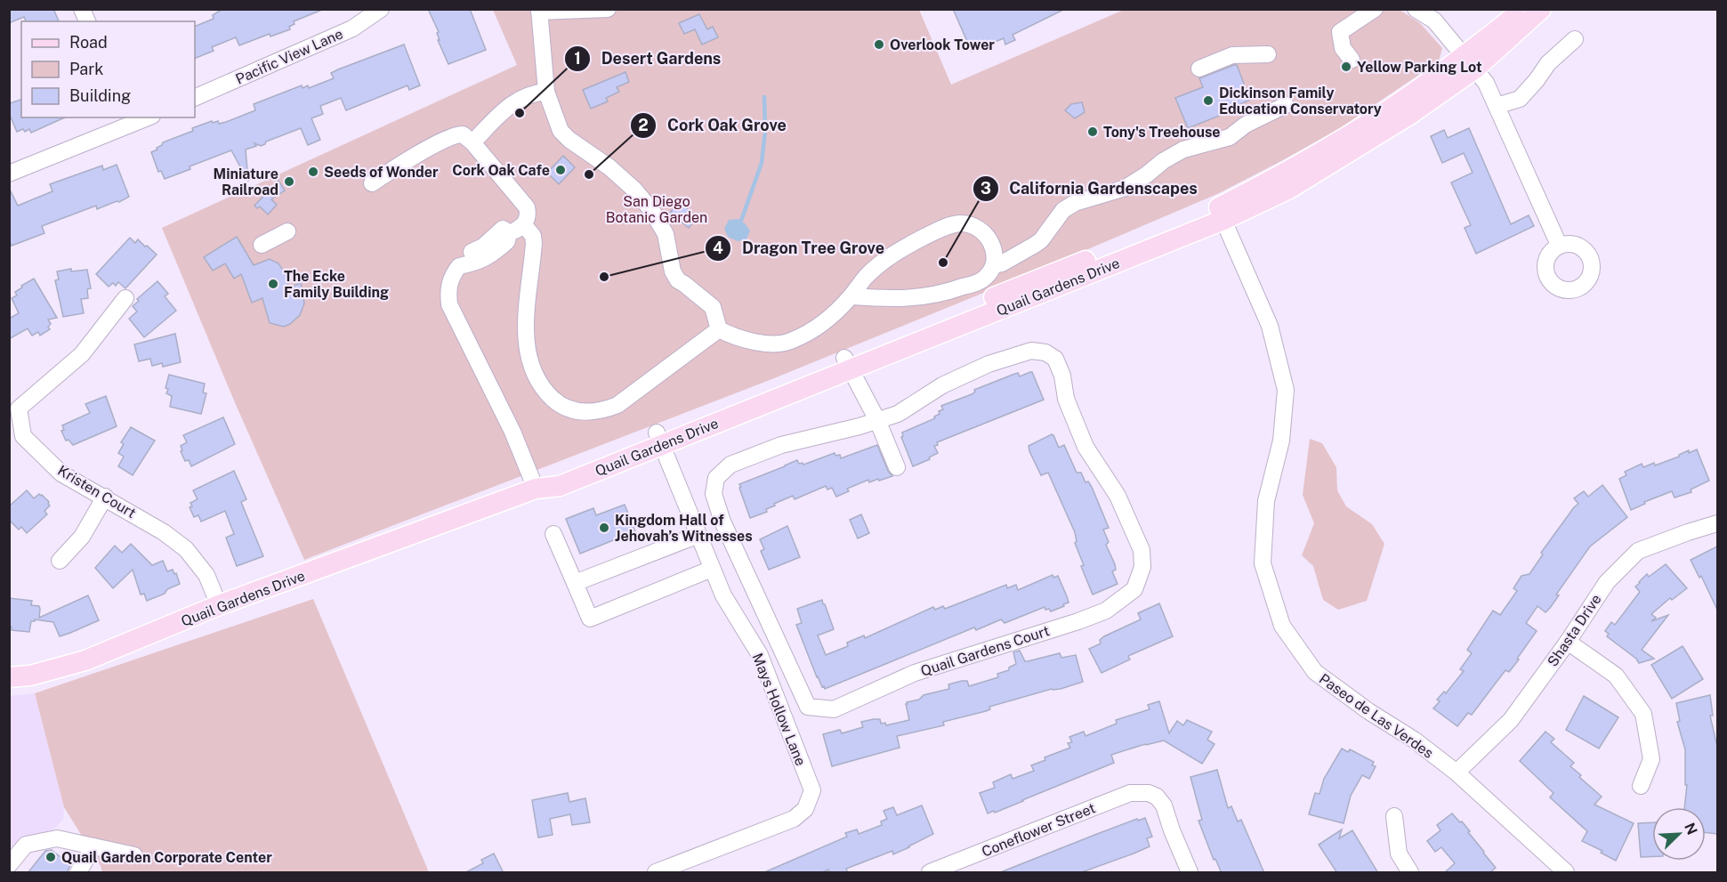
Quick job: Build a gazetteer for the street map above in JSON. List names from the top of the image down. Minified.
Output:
{"streets":{"main road":["Quail Gardens Drive"],"street":["Pacific View Lane","Kristen Court","Shasta Drive","Quail Gardens Court","Mays Hollow Lane","Paseo de Las Verdes","Coneflower Street"]},"crossings":[["Quail Gardens Drive","Kristen Court"],["Quail Gardens Drive","Mays Hollow Lane"],["Quail Gardens Drive","Paseo de Las Verdes"],["Shasta Drive","Paseo de Las Verdes"]],"parks":["San Diego Botanic Garden"],"places":["Overlook Tower","Yellow Parking Lot","Dickinson Family Education Conservatory","Desert Gardens","Tony's Treehouse","Cork Oak Cafe","Seeds of Wonder","Cork Oak Grove","Miniature Railroad","California Gardenscapes","Dragon Tree Grove","The Ecke Family Building","Kingdom Hall of Jehovah’s Witnesses","Quail Garden Corporate Center"],"legend":["Road","Park","Building"],"north":"top right"}
